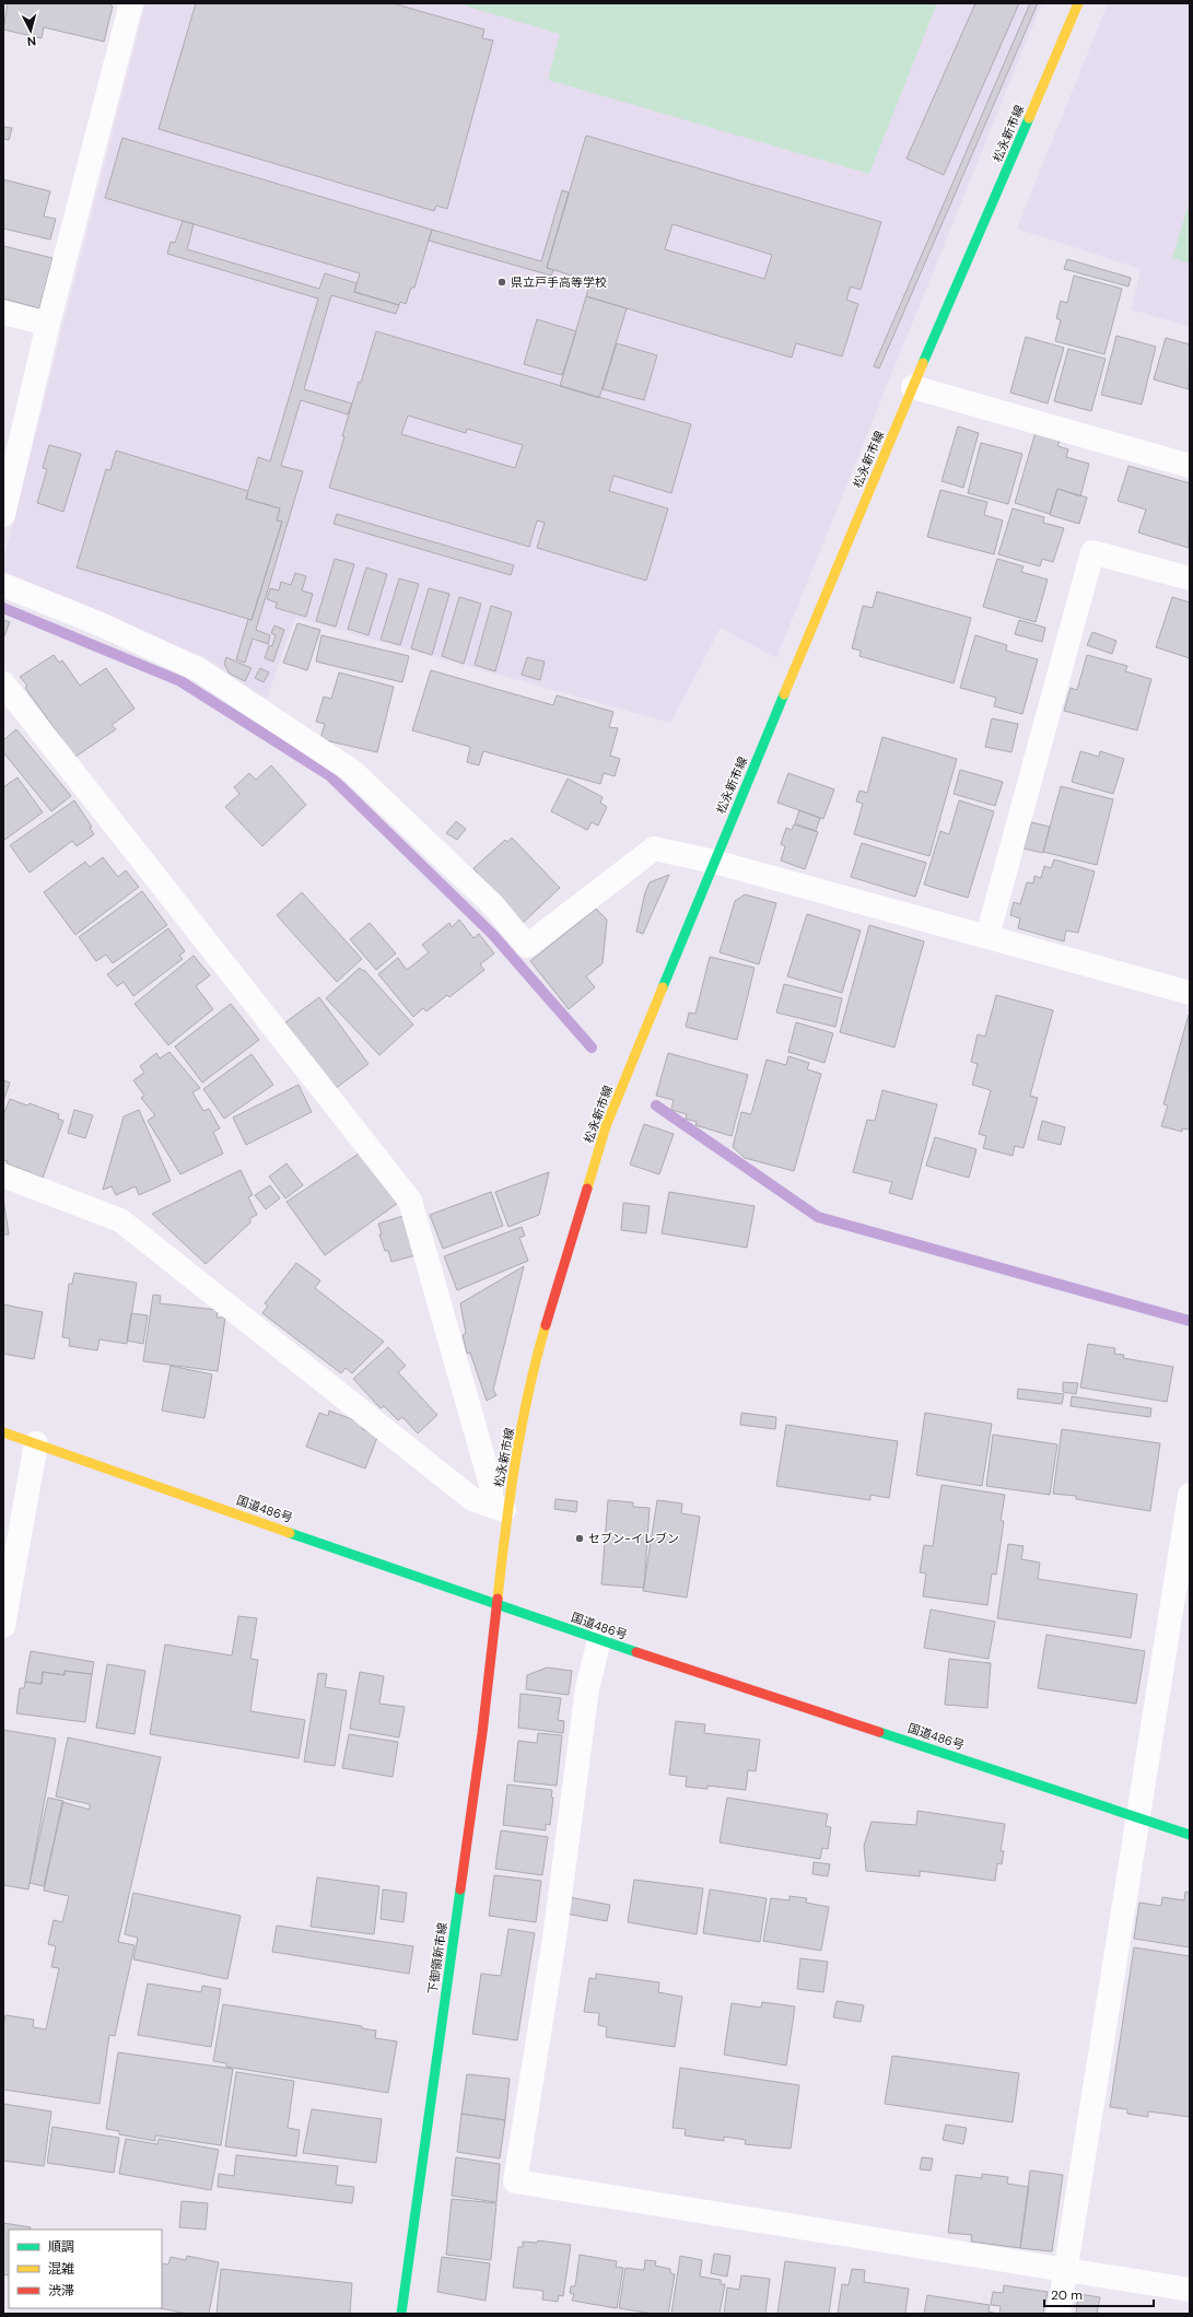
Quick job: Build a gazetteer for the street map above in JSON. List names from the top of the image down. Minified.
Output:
{"streets":{"main road":["松永新市線","国道486号","下御領新市線"]},"crossings":[["松永新市線","国道486号"],["松永新市線","下御領新市線"],["国道486号","下御領新市線"]],"places":["県立戸手高等学校","セブン-イレブン"],"legend":["順調","混雑","渋滞"],"scale_bar":"20 m","north":"bottom"}
